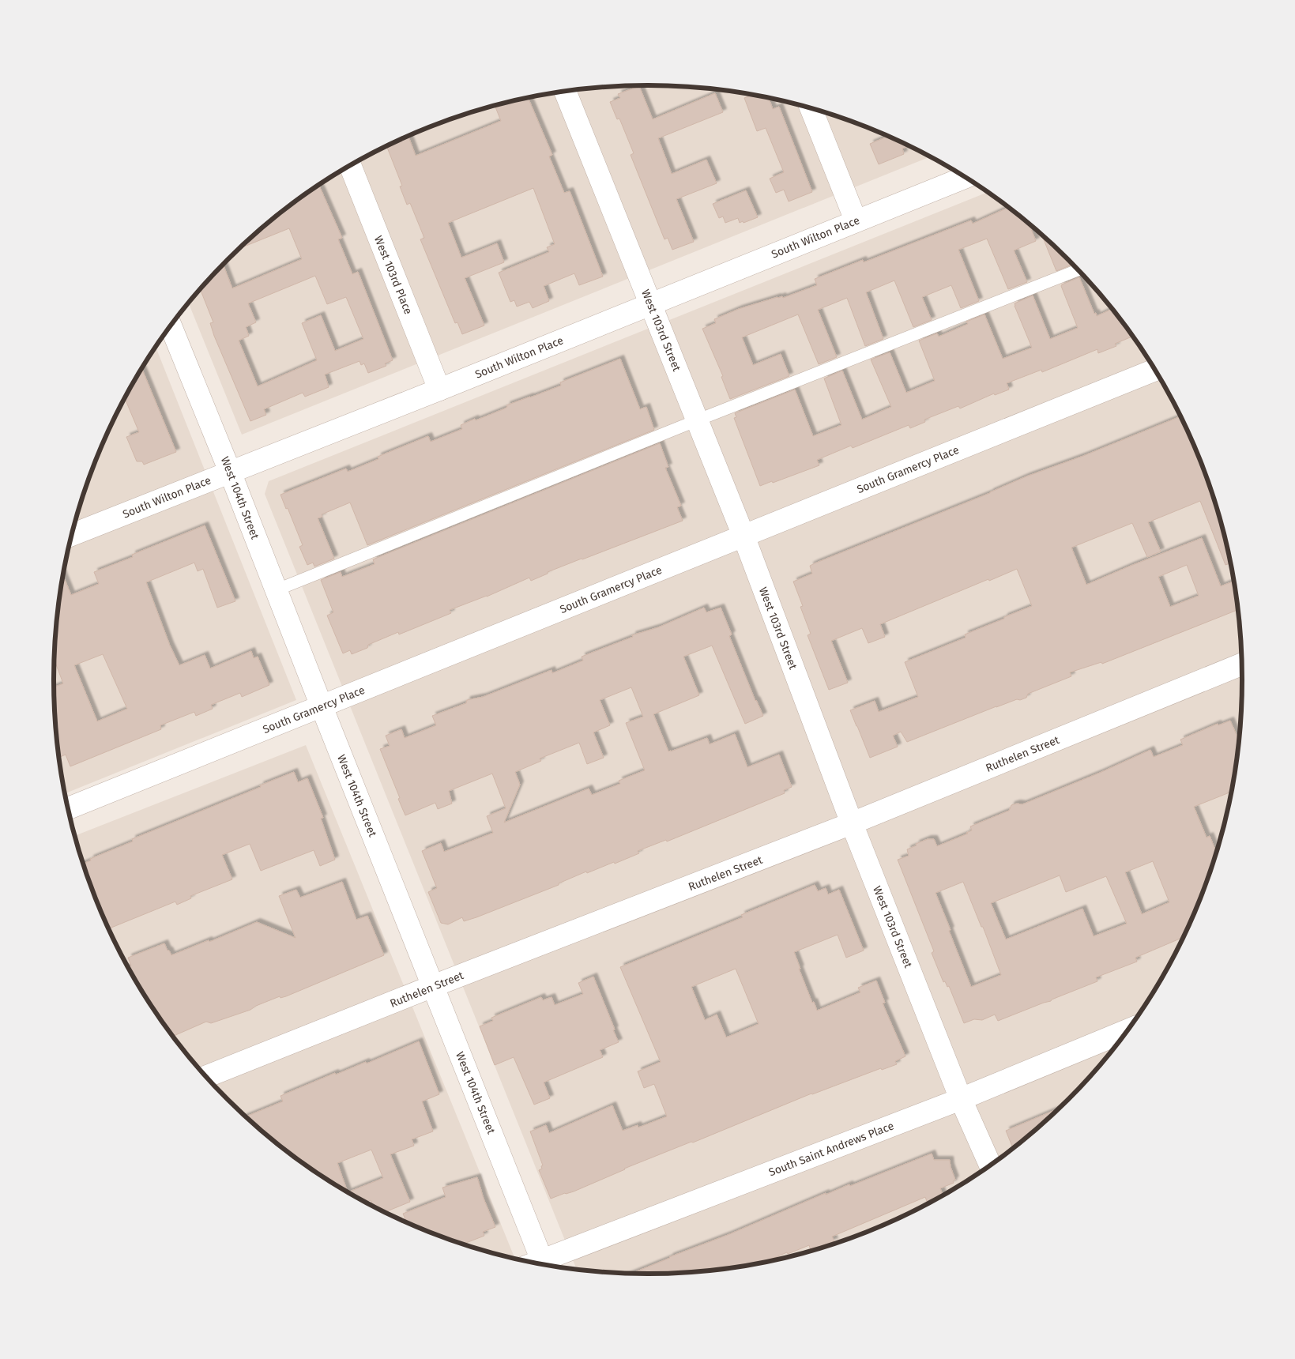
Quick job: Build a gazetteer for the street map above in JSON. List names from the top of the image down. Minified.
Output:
{"streets":{"street":["South Wilton Place","West 103rd Place","West 103rd Street","South Gramercy Place","West 104th Street","Ruthelen Street","South Saint Andrews Place"]},"crossings":[["South Wilton Place","West 103rd Place"],["South Wilton Place","West 103rd Street"],["South Wilton Place","West 104th Street"],["West 103rd Street","South Gramercy Place"],["West 103rd Street","Ruthelen Street"],["West 103rd Street","South Saint Andrews Place"],["South Gramercy Place","West 104th Street"],["West 104th Street","Ruthelen Street"]]}
